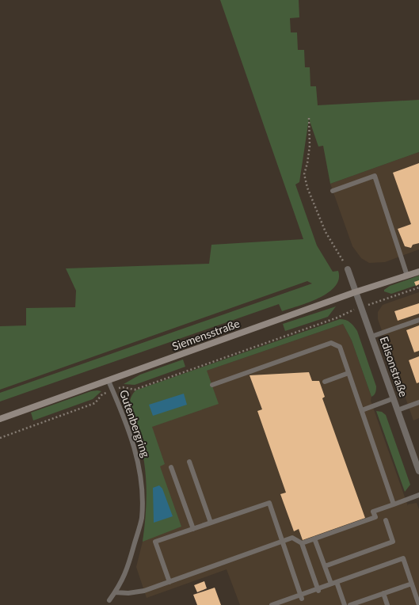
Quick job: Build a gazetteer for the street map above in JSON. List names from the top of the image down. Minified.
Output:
{"streets":{"street":["Siemensstraße","Edisonstraße"],"lane":["Gutenbergring"]},"crossings":[["Siemensstraße","Edisonstraße"],["Siemensstraße","Gutenbergring"]]}
